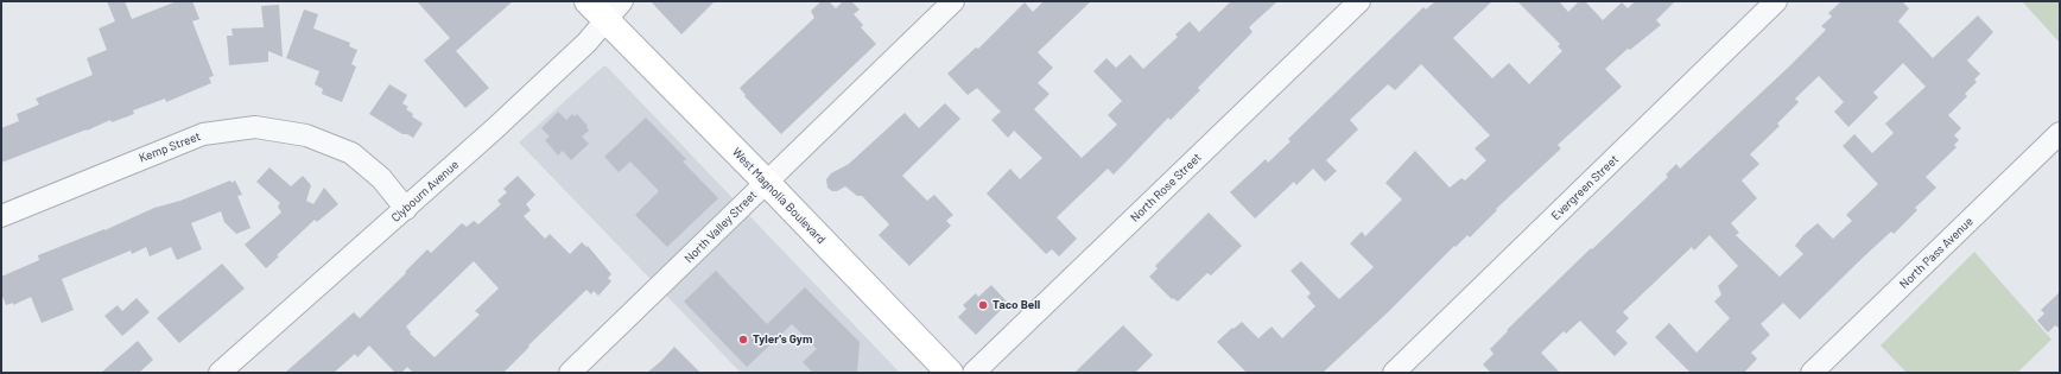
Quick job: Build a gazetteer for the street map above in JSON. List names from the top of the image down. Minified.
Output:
{"streets":{"main road":["West Magnolia Boulevard"],"street":["Kemp Street","North Rose Street","Evergreen Street","Clybourn Avenue","North Valley Street","North Pass Avenue"]},"crossings":[["Kemp Street","Clybourn Avenue"],["Clybourn Avenue","West Magnolia Boulevard"],["West Magnolia Boulevard","North Valley Street"]],"places":["Taco Bell","Tyler's Gym"]}
